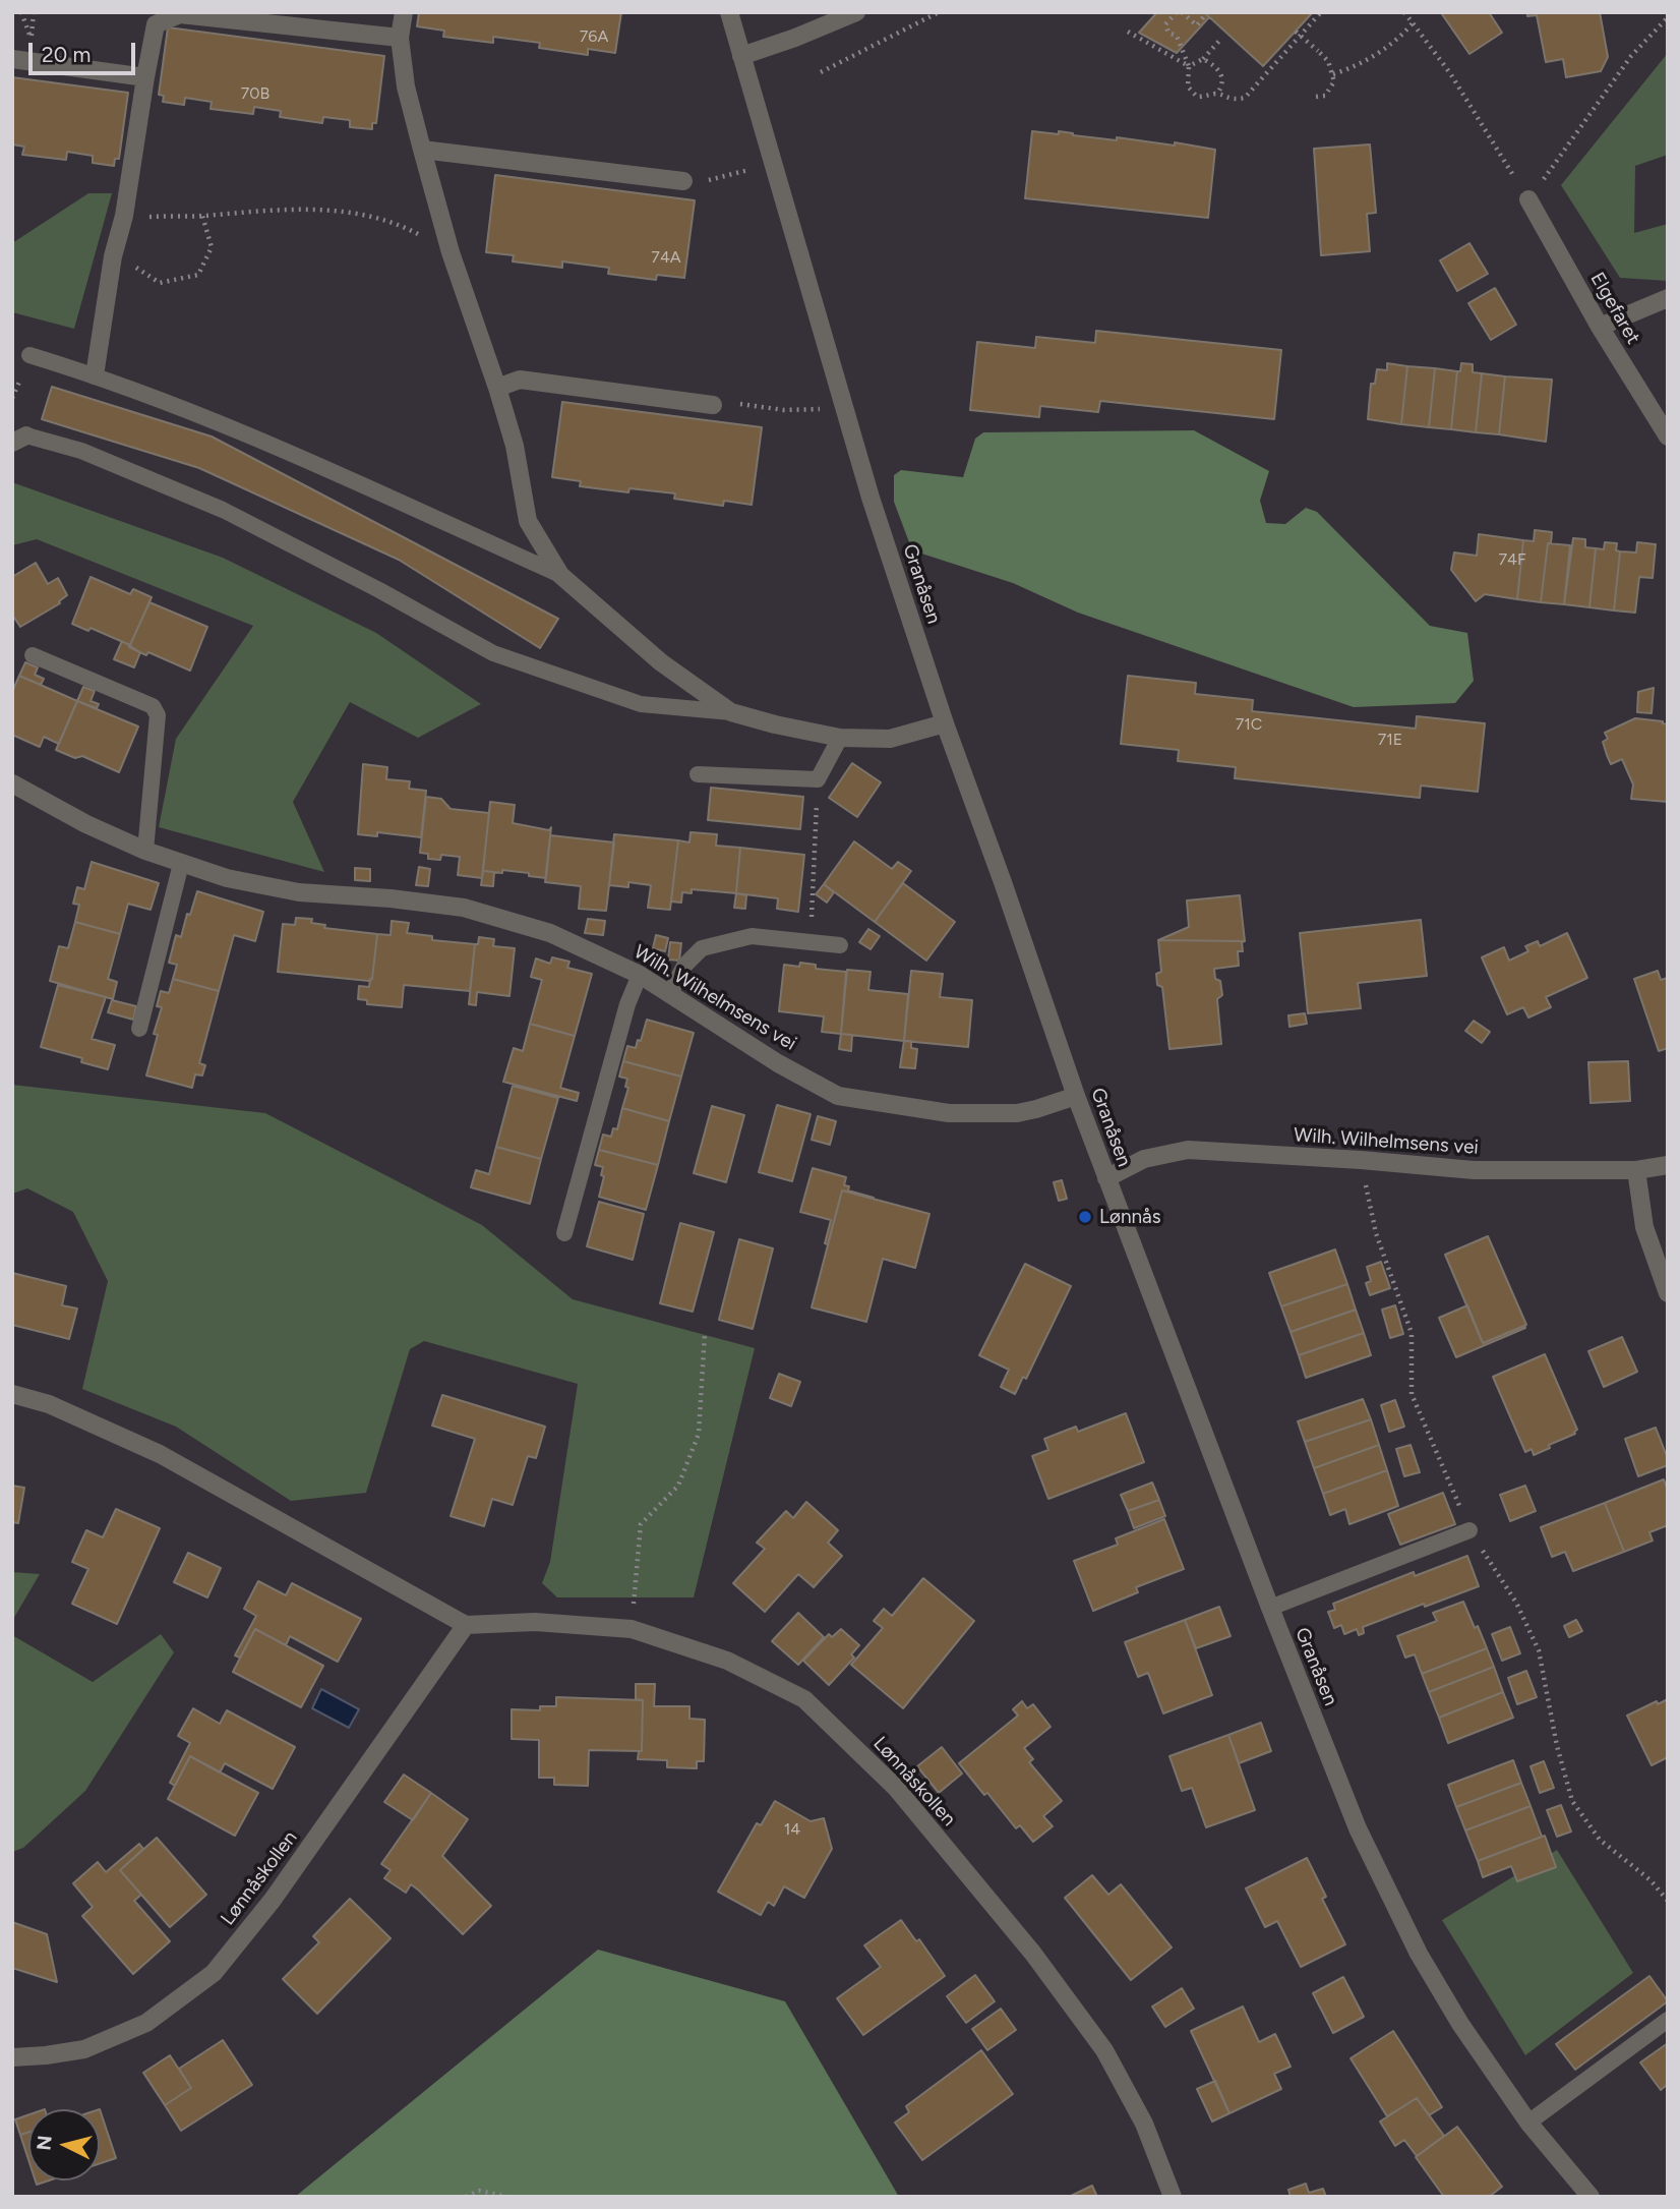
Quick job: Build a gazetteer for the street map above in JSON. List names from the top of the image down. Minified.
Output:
{"streets":{"street":["Elgefaret","Granåsen","Wilh. Wilhelmsens vei","Lønnåskollen"]},"crossings":[["Granåsen","Wilh. Wilhelmsens vei"]],"places":["Lønnås"],"house_numbers":["76A","70B","74A","74F","71C","71E","14"],"scale_bar":"20 m","north":"left"}
